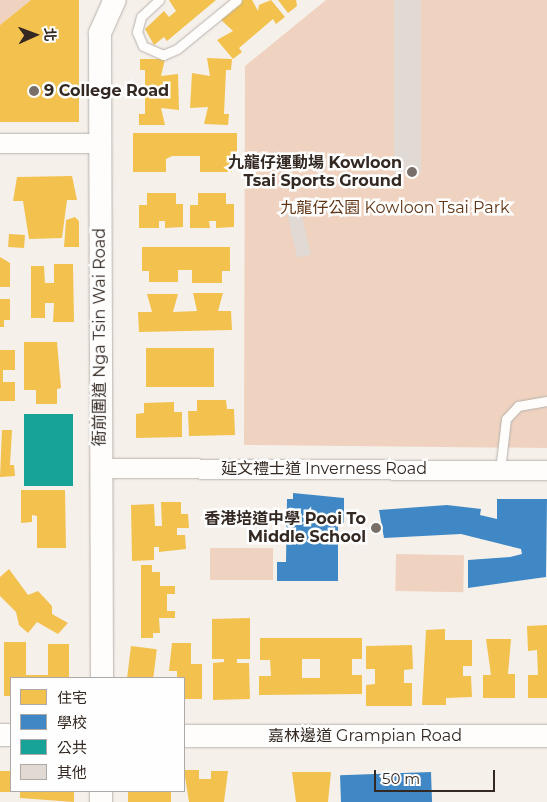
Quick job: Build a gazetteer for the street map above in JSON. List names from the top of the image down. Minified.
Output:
{"streets":{"street":["衙前圍道 Nga Tsin Wai Road","延文禮士道 Inverness Road","嘉林邊道 Grampian Road"]},"crossings":[["衙前圍道 Nga Tsin Wai Road","延文禮士道 Inverness Road"]],"parks":["九龍仔公園 Kowloon Tsai Park"],"places":["9 College Road","九龍仔運動場 Kowloon Tsai Sports Ground","香港培道中學 Pooi To Middle School"],"legend":["住宅","學校","公共","其他"],"scale_bar":"50 m","north":"right"}
